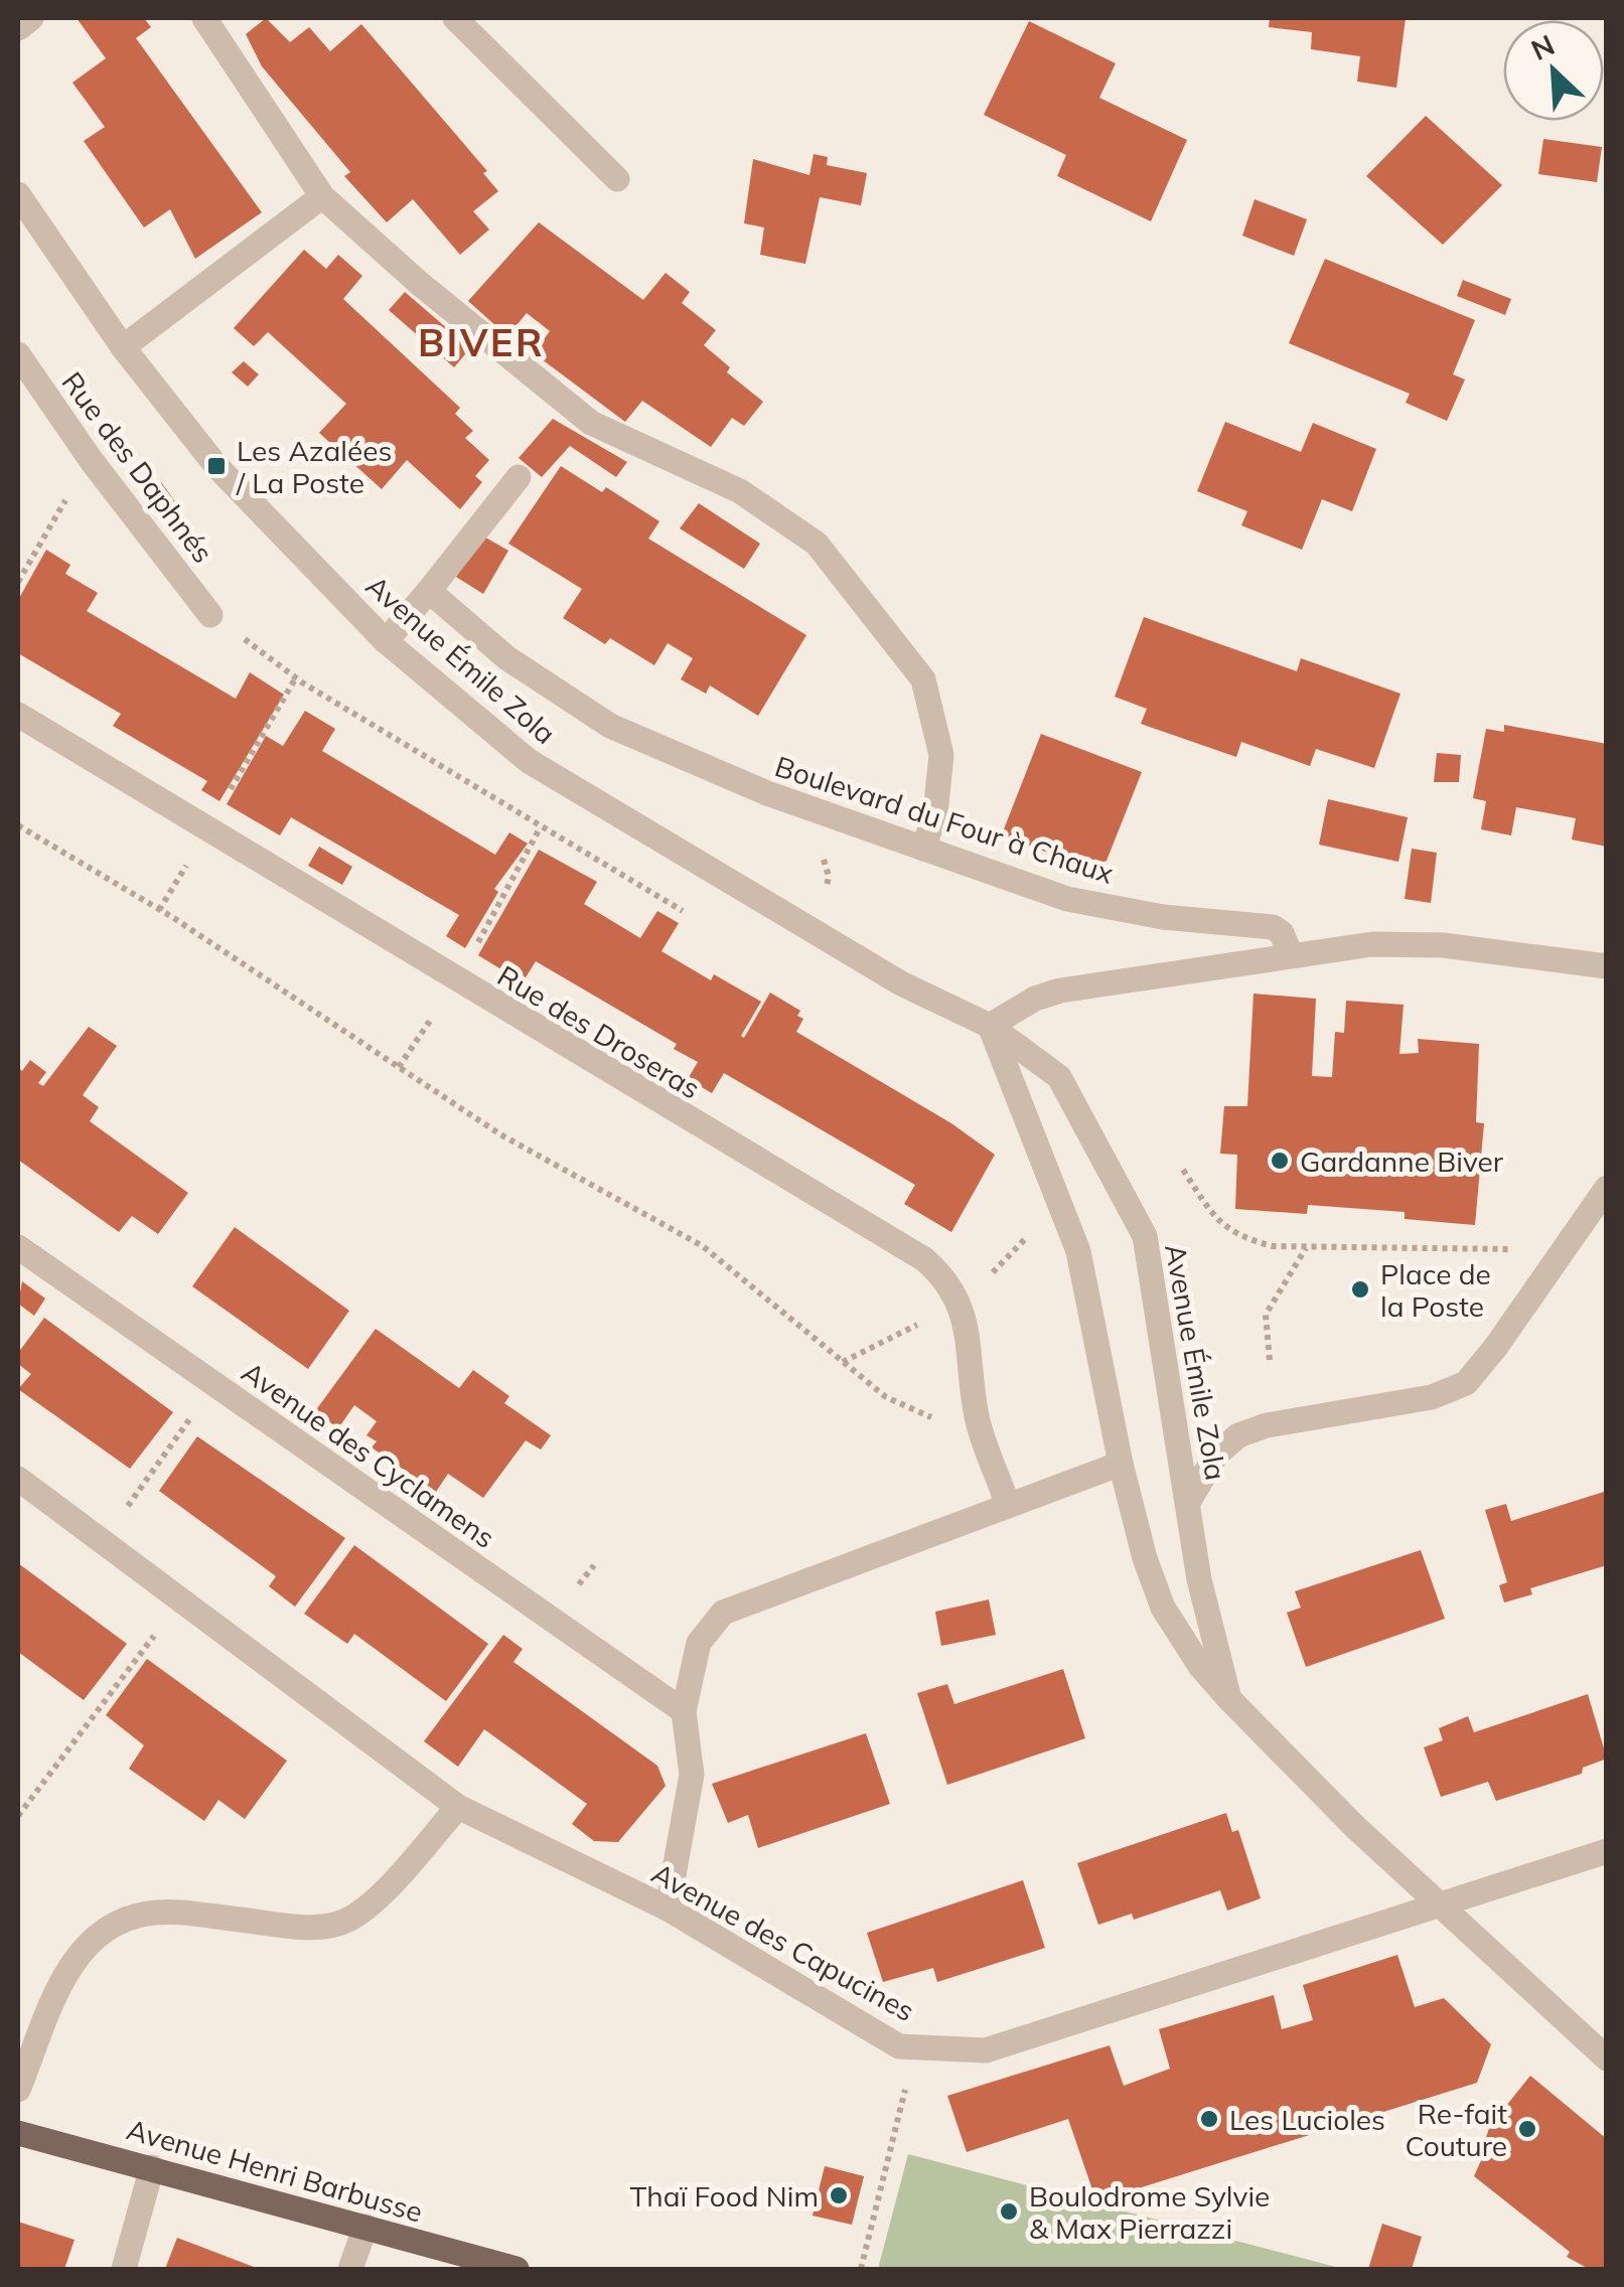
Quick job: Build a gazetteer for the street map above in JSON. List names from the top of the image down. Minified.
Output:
{"streets":{"main road":["Avenue Henri Barbusse"],"street":["Rue des Daphnés","Avenue Émile Zola","Boulevard du Four à Chaux","Rue des Droseras","Avenue des Cyclamens","Avenue des Capucines"]},"districts":["BIVER"],"places":{"transit":["Les Azalées / La Poste"],"other":["Gardanne Biver","Place de la Poste","Les Lucioles","Re-fait Couture","Thaï Food Nim","Boulodrome Sylvie & Max Pierrazzi"]},"north":"top left"}
